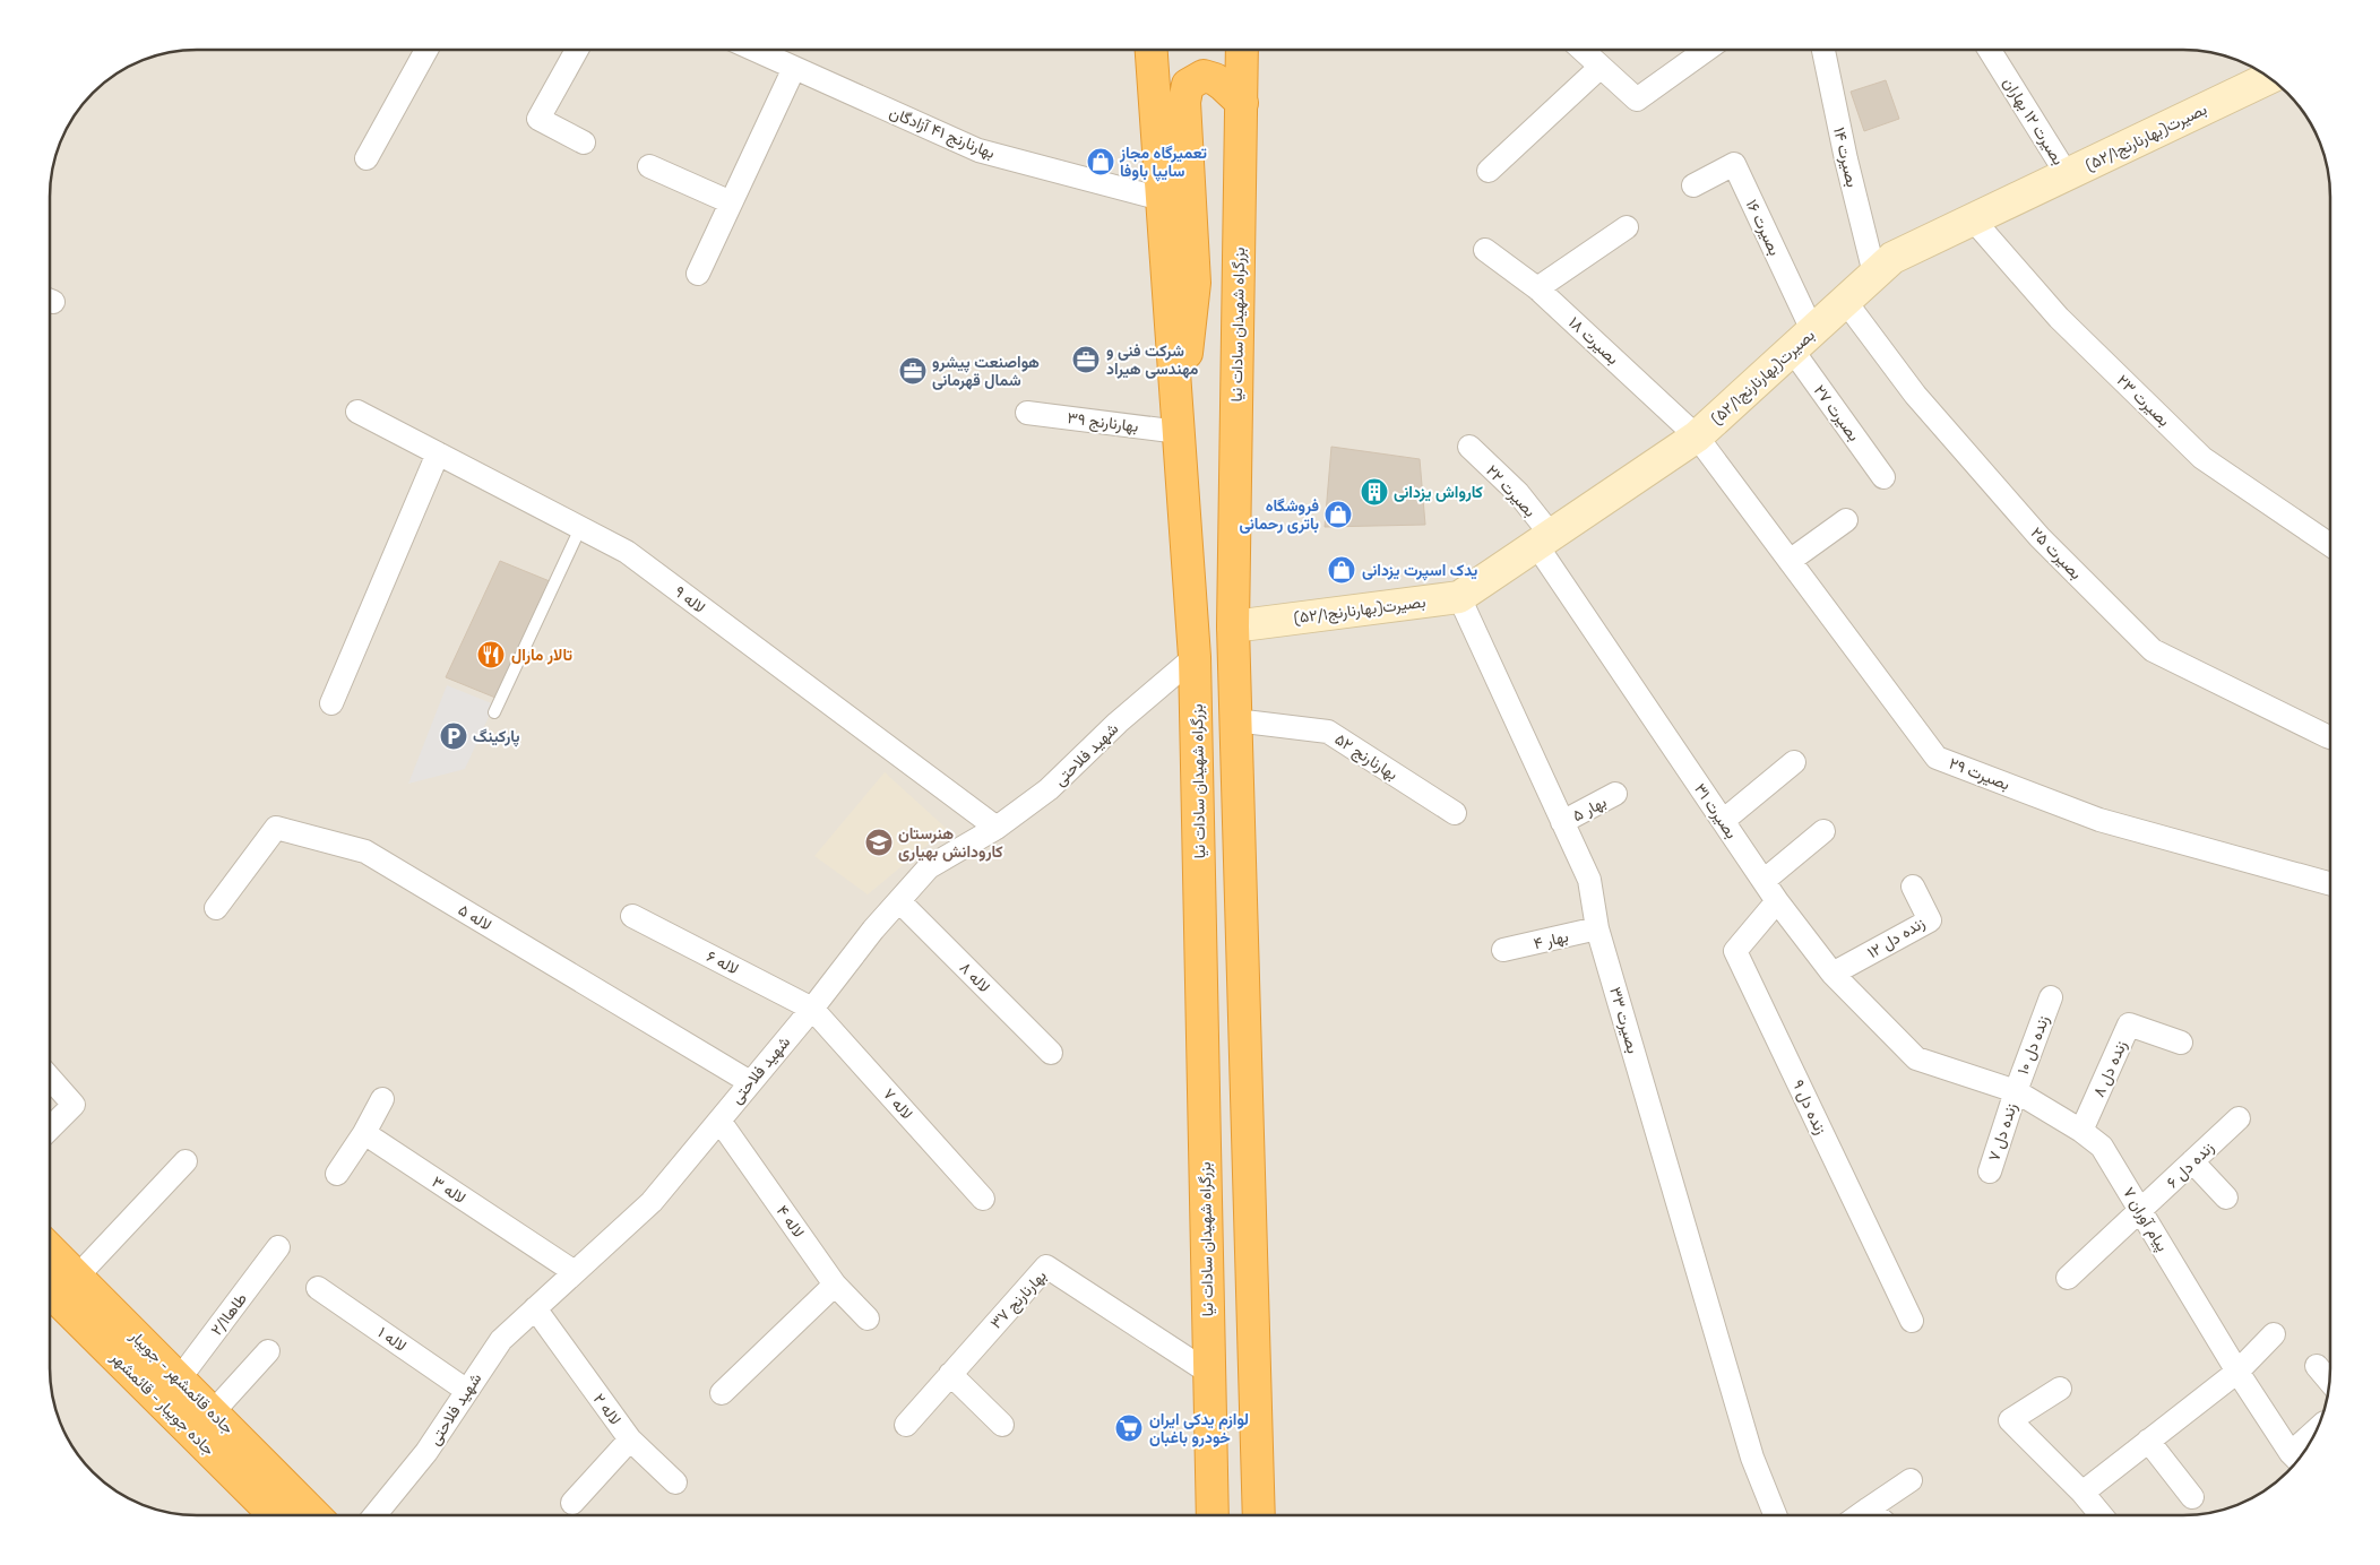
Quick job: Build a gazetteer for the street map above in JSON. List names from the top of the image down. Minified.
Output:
{"streets":{"highway":["بزرگراه شهیدان سادات نیا","جاده قائمشهر - جویبار","جاده جویبار - قائمشهر"],"street":["بصیرت ۱۲ بهاران","بهارنارنج ۴۱ آزادگان","بصیرت(بهارنارنج۵۲/۱)","بصیرت ۱۴","بصیرت ۱۶","بصیرت ۱۸","بصیرت ۲۳","بصیرت ۲۷","بهارنارنج ۳۹","بصیرت ۲۲","بصیرت ۲۵","لاله ۹","شهید فلاحتی","بهارنارنج ۵۲","بصیرت ۲۹","بهار ۵","بصیرت ۳۱","لاله ۵","زنده دل ۱۲","بهار ۴","لاله ۶","لاله ۸","بصیرت ۳۳","زنده دل ۱۰","زنده دل ۸","لاله ۷","زنده دل ۹","زنده دل ۷","زنده دل ۶","لاله ۳","پیام آوران ۷","لاله ۴","بهارنارنج ۳۷","طاها۲/۱","لاله ۱","لاله ۲"]},"crossings":[["بصیرت ۱۲ بهاران","بصیرت(بهارنارنج۵۲/۱)"],["بهارنارنج ۴۱ آزادگان","بزرگراه شهیدان سادات نیا"],["بصیرت(بهارنارنج۵۲/۱)","بصیرت ۱۴"],["بصیرت(بهارنارنج۵۲/۱)","بصیرت ۱۶"],["بصیرت(بهارنارنج۵۲/۱)","بزرگراه شهیدان سادات نیا"],["بصیرت(بهارنارنج۵۲/۱)","بصیرت ۱۸"],["بصیرت(بهارنارنج۵۲/۱)","بصیرت ۲۳"],["بصیرت(بهارنارنج۵۲/۱)","بصیرت ۲۷"],["بصیرت(بهارنارنج۵۲/۱)","بصیرت ۲۲"],["بصیرت(بهارنارنج۵۲/۱)","بصیرت ۲۵"],["بصیرت(بهارنارنج۵۲/۱)","بصیرت ۲۹"],["بصیرت(بهارنارنج۵۲/۱)","بصیرت ۳۱"],["بصیرت(بهارنارنج۵۲/۱)","بصیرت ۳۳"],["بصیرت ۱۶","بصیرت ۲۷"],["بزرگراه شهیدان سادات نیا","بهارنارنج ۳۹"],["بزرگراه شهیدان سادات نیا","شهید فلاحتی"],["بزرگراه شهیدان سادات نیا","بهارنارنج ۵۲"],["بزرگراه شهیدان سادات نیا","بهارنارنج ۳۷"],["بصیرت ۱۸","بصیرت ۲۹"],["بصیرت ۲۲","بصیرت ۳۱"],["لاله ۹","شهید فلاحتی"],["شهید فلاحتی","لاله ۵"],["شهید فلاحتی","لاله ۶"],["شهید فلاحتی","لاله ۸"],["شهید فلاحتی","لاله ۷"],["شهید فلاحتی","لاله ۳"],["شهید فلاحتی","لاله ۴"],["شهید فلاحتی","لاله ۱"],["شهید فلاحتی","لاله ۲"],["بهار ۵","بصیرت ۳۳"],["بصیرت ۳۱","زنده دل ۱۲"],["بصیرت ۳۱","زنده دل ۹"],["بصیرت ۳۱","پیام آوران ۷"],["بهار ۴","بصیرت ۳۳"],["لاله ۶","لاله ۷"],["زنده دل ۱۰","زنده دل ۷"],["زنده دل ۱۰","پیام آوران ۷"],["زنده دل ۸","پیام آوران ۷"],["زنده دل ۷","پیام آوران ۷"],["زنده دل ۶","پیام آوران ۷"],["طاها۲/۱","جاده قائمشهر - جویبار"]],"places":{"shop":["تعمیرگاه مجاز سایپا باوفا","فروشگاه باتری رحمانی","یدک اسپرت یزدانی"],"office":["شرکت فنی و مهندسی هیراد","هواصنعت پیشرو شمال قهرمانی"],"building":["کارواش یزدانی"],"restaurant":["تالار مارال"],"parking":["پارکینگ"],"school or university":["هنرستان کارودانش بهیاری"],"supermarket":["لوازم یدکی ایران خودرو باغبان"]}}
